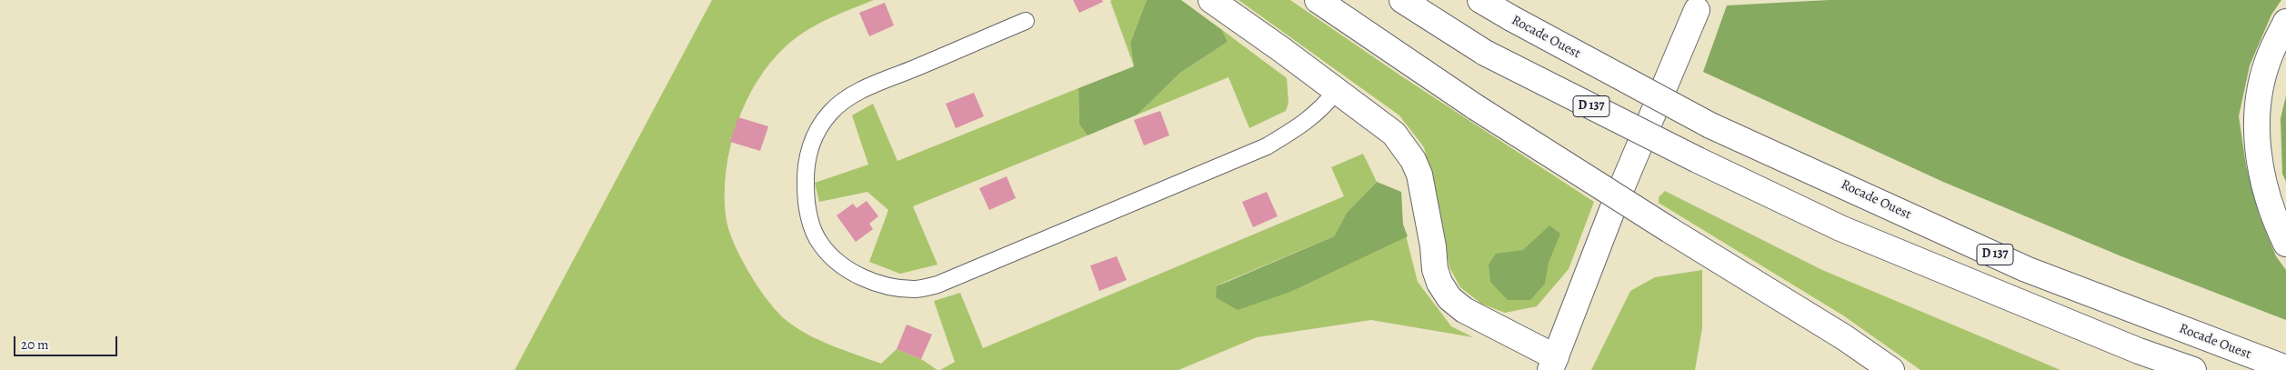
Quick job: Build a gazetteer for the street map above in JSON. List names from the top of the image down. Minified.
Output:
{"streets":{"main road":["Rocade Ouest","D 137"]},"scale_bar":"20 m"}
